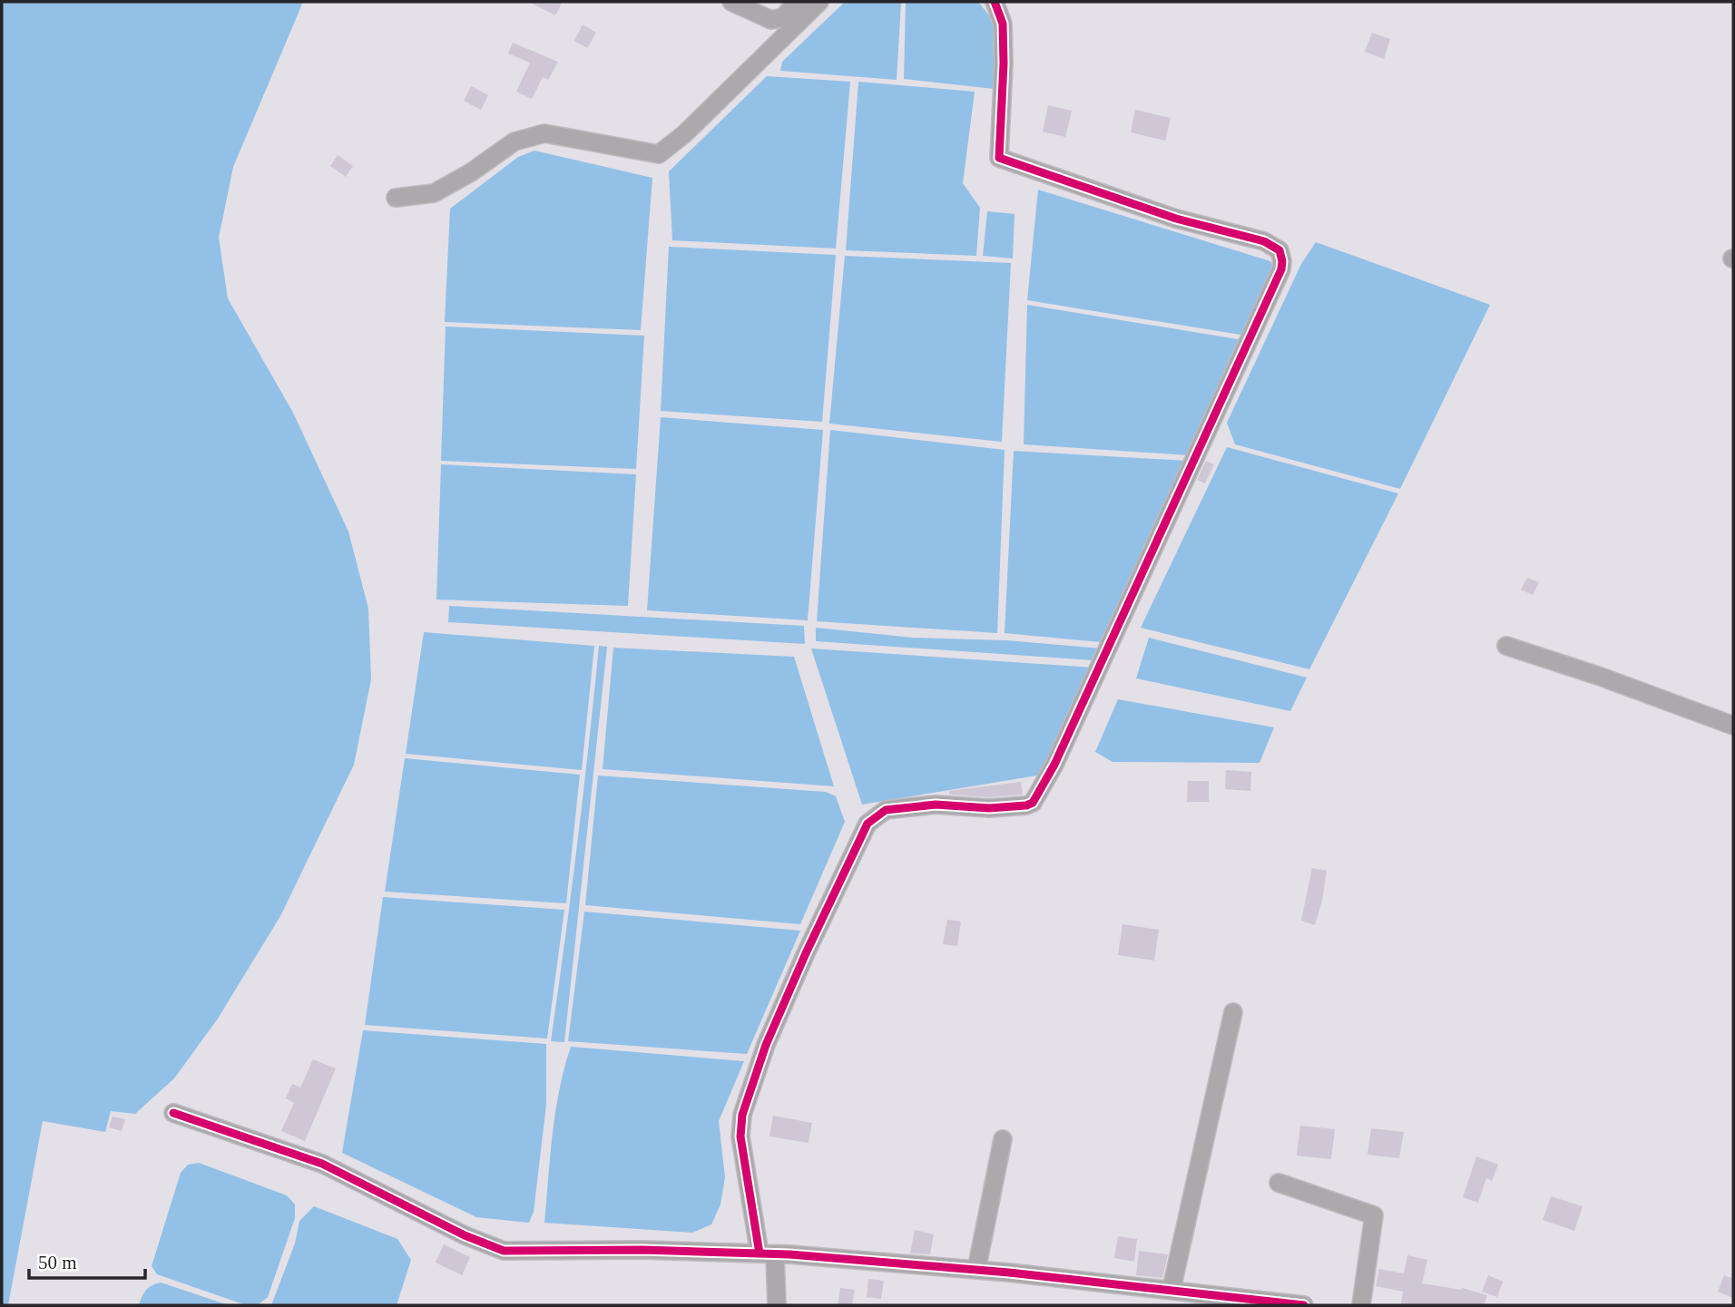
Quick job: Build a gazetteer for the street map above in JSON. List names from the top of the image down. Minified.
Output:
{"scale_bar":"50 m"}
